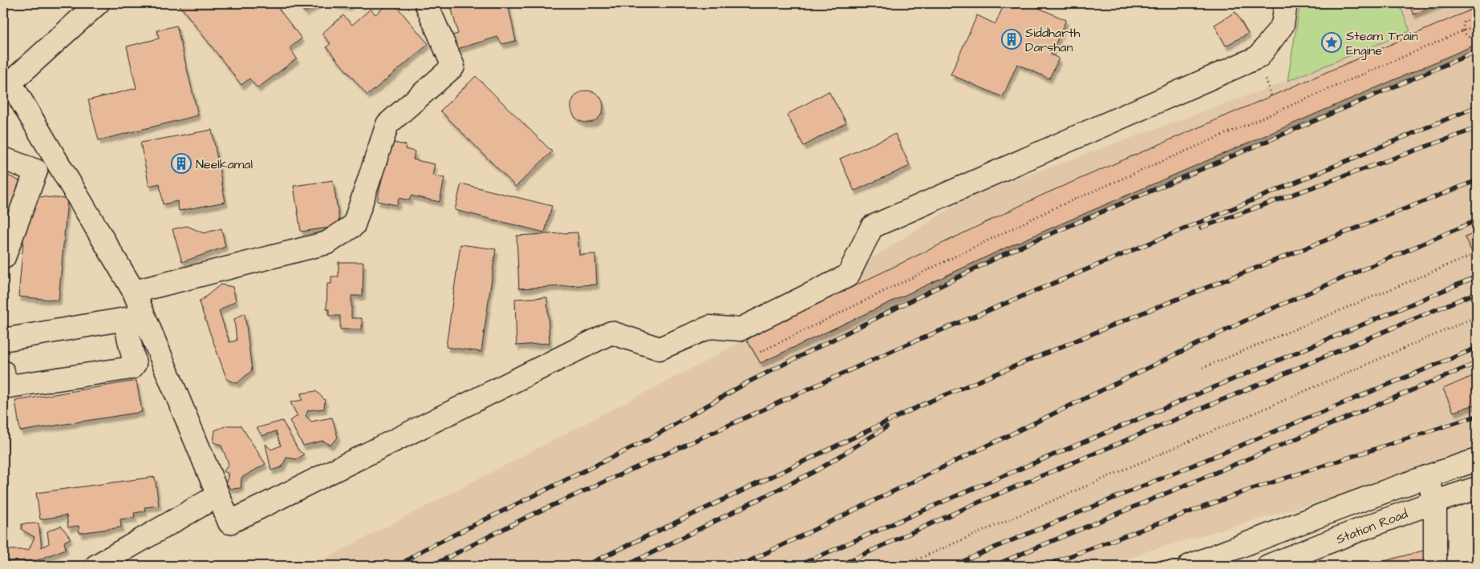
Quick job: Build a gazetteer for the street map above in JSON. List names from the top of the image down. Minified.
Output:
{"streets":{"street":["Station Road"]},"places":{"building":["Siddharth Darshan","Neelkamal"],"place":["Steam Train Engine"]}}
